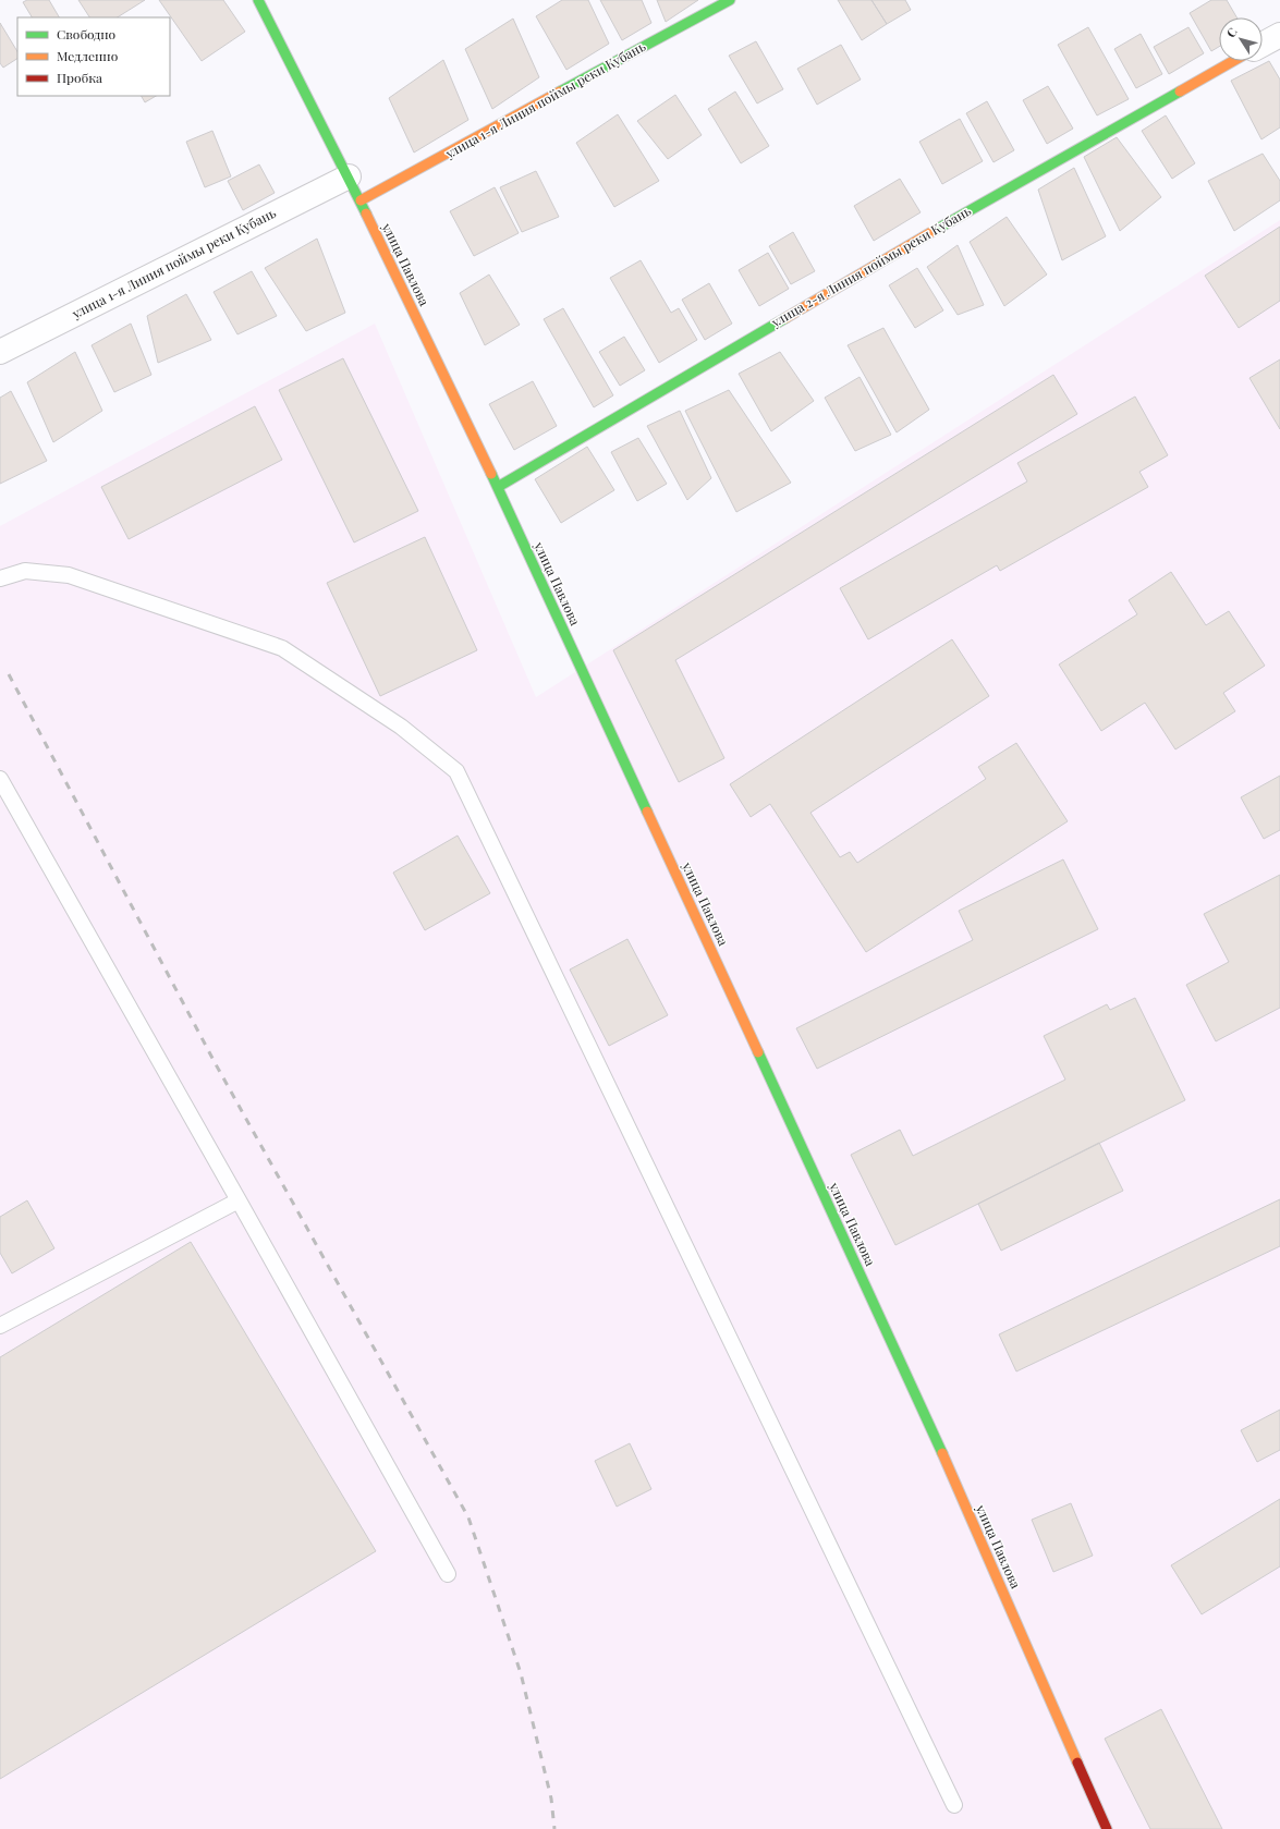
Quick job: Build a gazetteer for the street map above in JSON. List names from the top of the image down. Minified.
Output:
{"streets":{"street":["улица 1-я Линия поймы реки Кубань","улица Павлова","улица 2-я Линия поймы реки Кубань"]},"crossings":[["улица 1-я Линия поймы реки Кубань","улица Павлова"],["улица Павлова","улица 2-я Линия поймы реки Кубань"]],"legend":["Свободно","Медленно","Пробка"],"north":"top left"}
